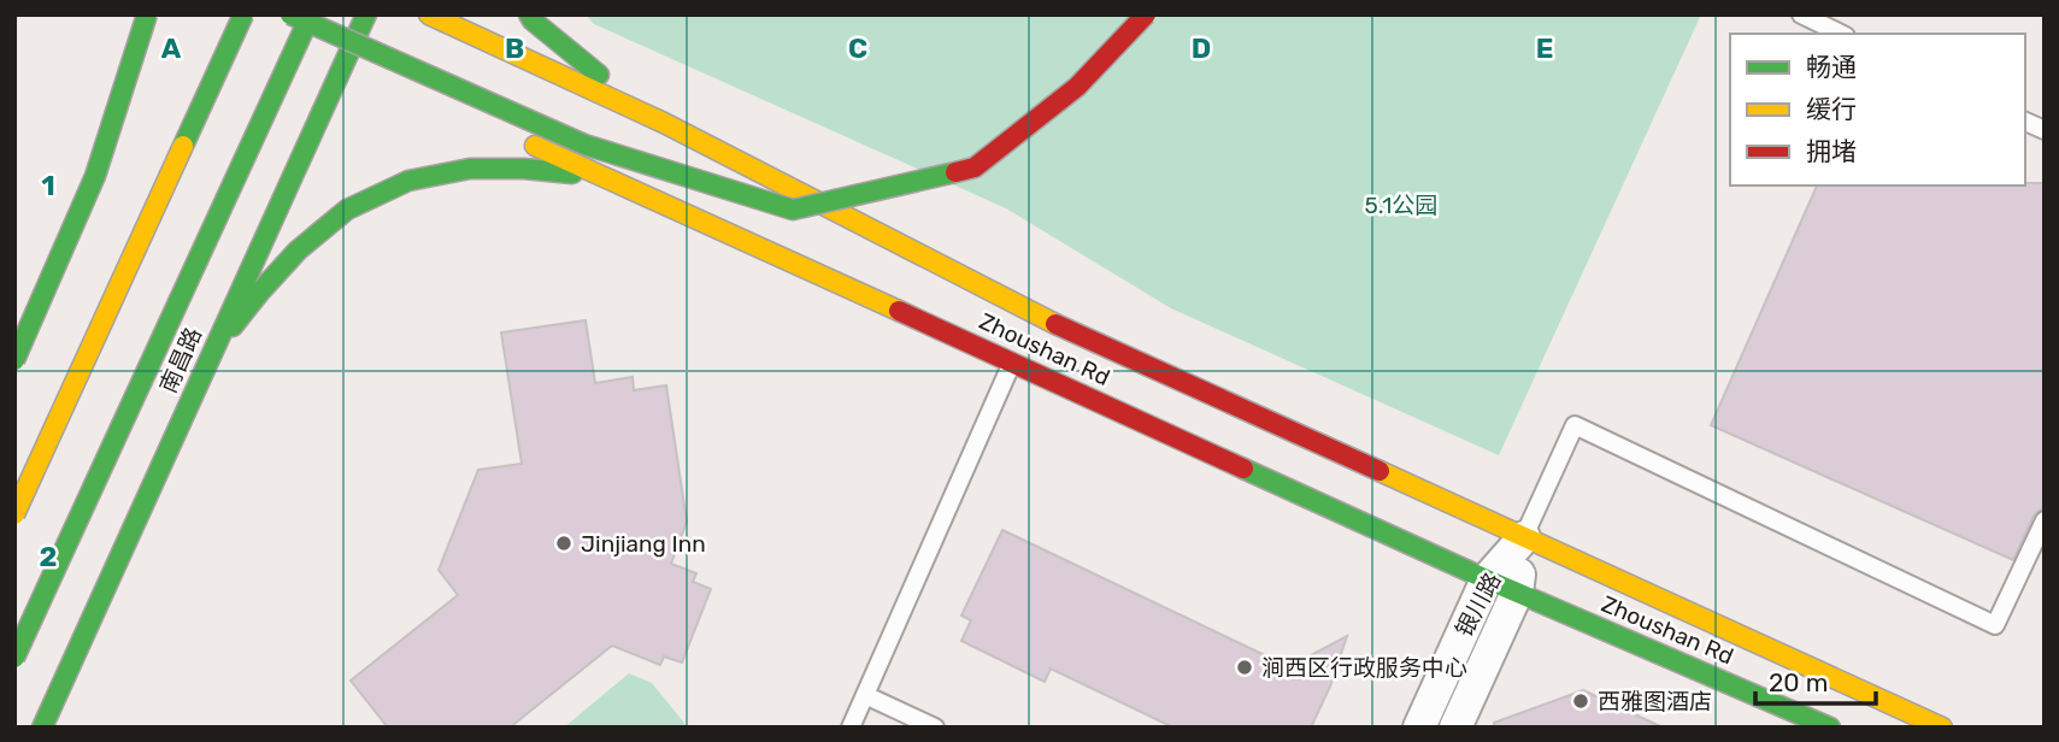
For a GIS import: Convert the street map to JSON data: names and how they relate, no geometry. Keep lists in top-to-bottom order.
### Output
{
  "streets": {
    "main road": ["Zhoushan Rd", "南昌路"],
    "street": ["银川路"]
  },
  "crossings": [
    ["Zhoushan Rd", "银川路"]
  ],
  "parks": ["5.1公园"],
  "places": ["Jinjiang Inn", "涧西区行政服务中心", "西雅图酒店"],
  "legend": ["畅通", "缓行", "拥堵"],
  "scale_bar": "20 m",
  "grid": {
    "columns": [
      "A",
      "B",
      "C",
      "D",
      "E"
    ],
    "rows": ["1", "2"]
  }
}
